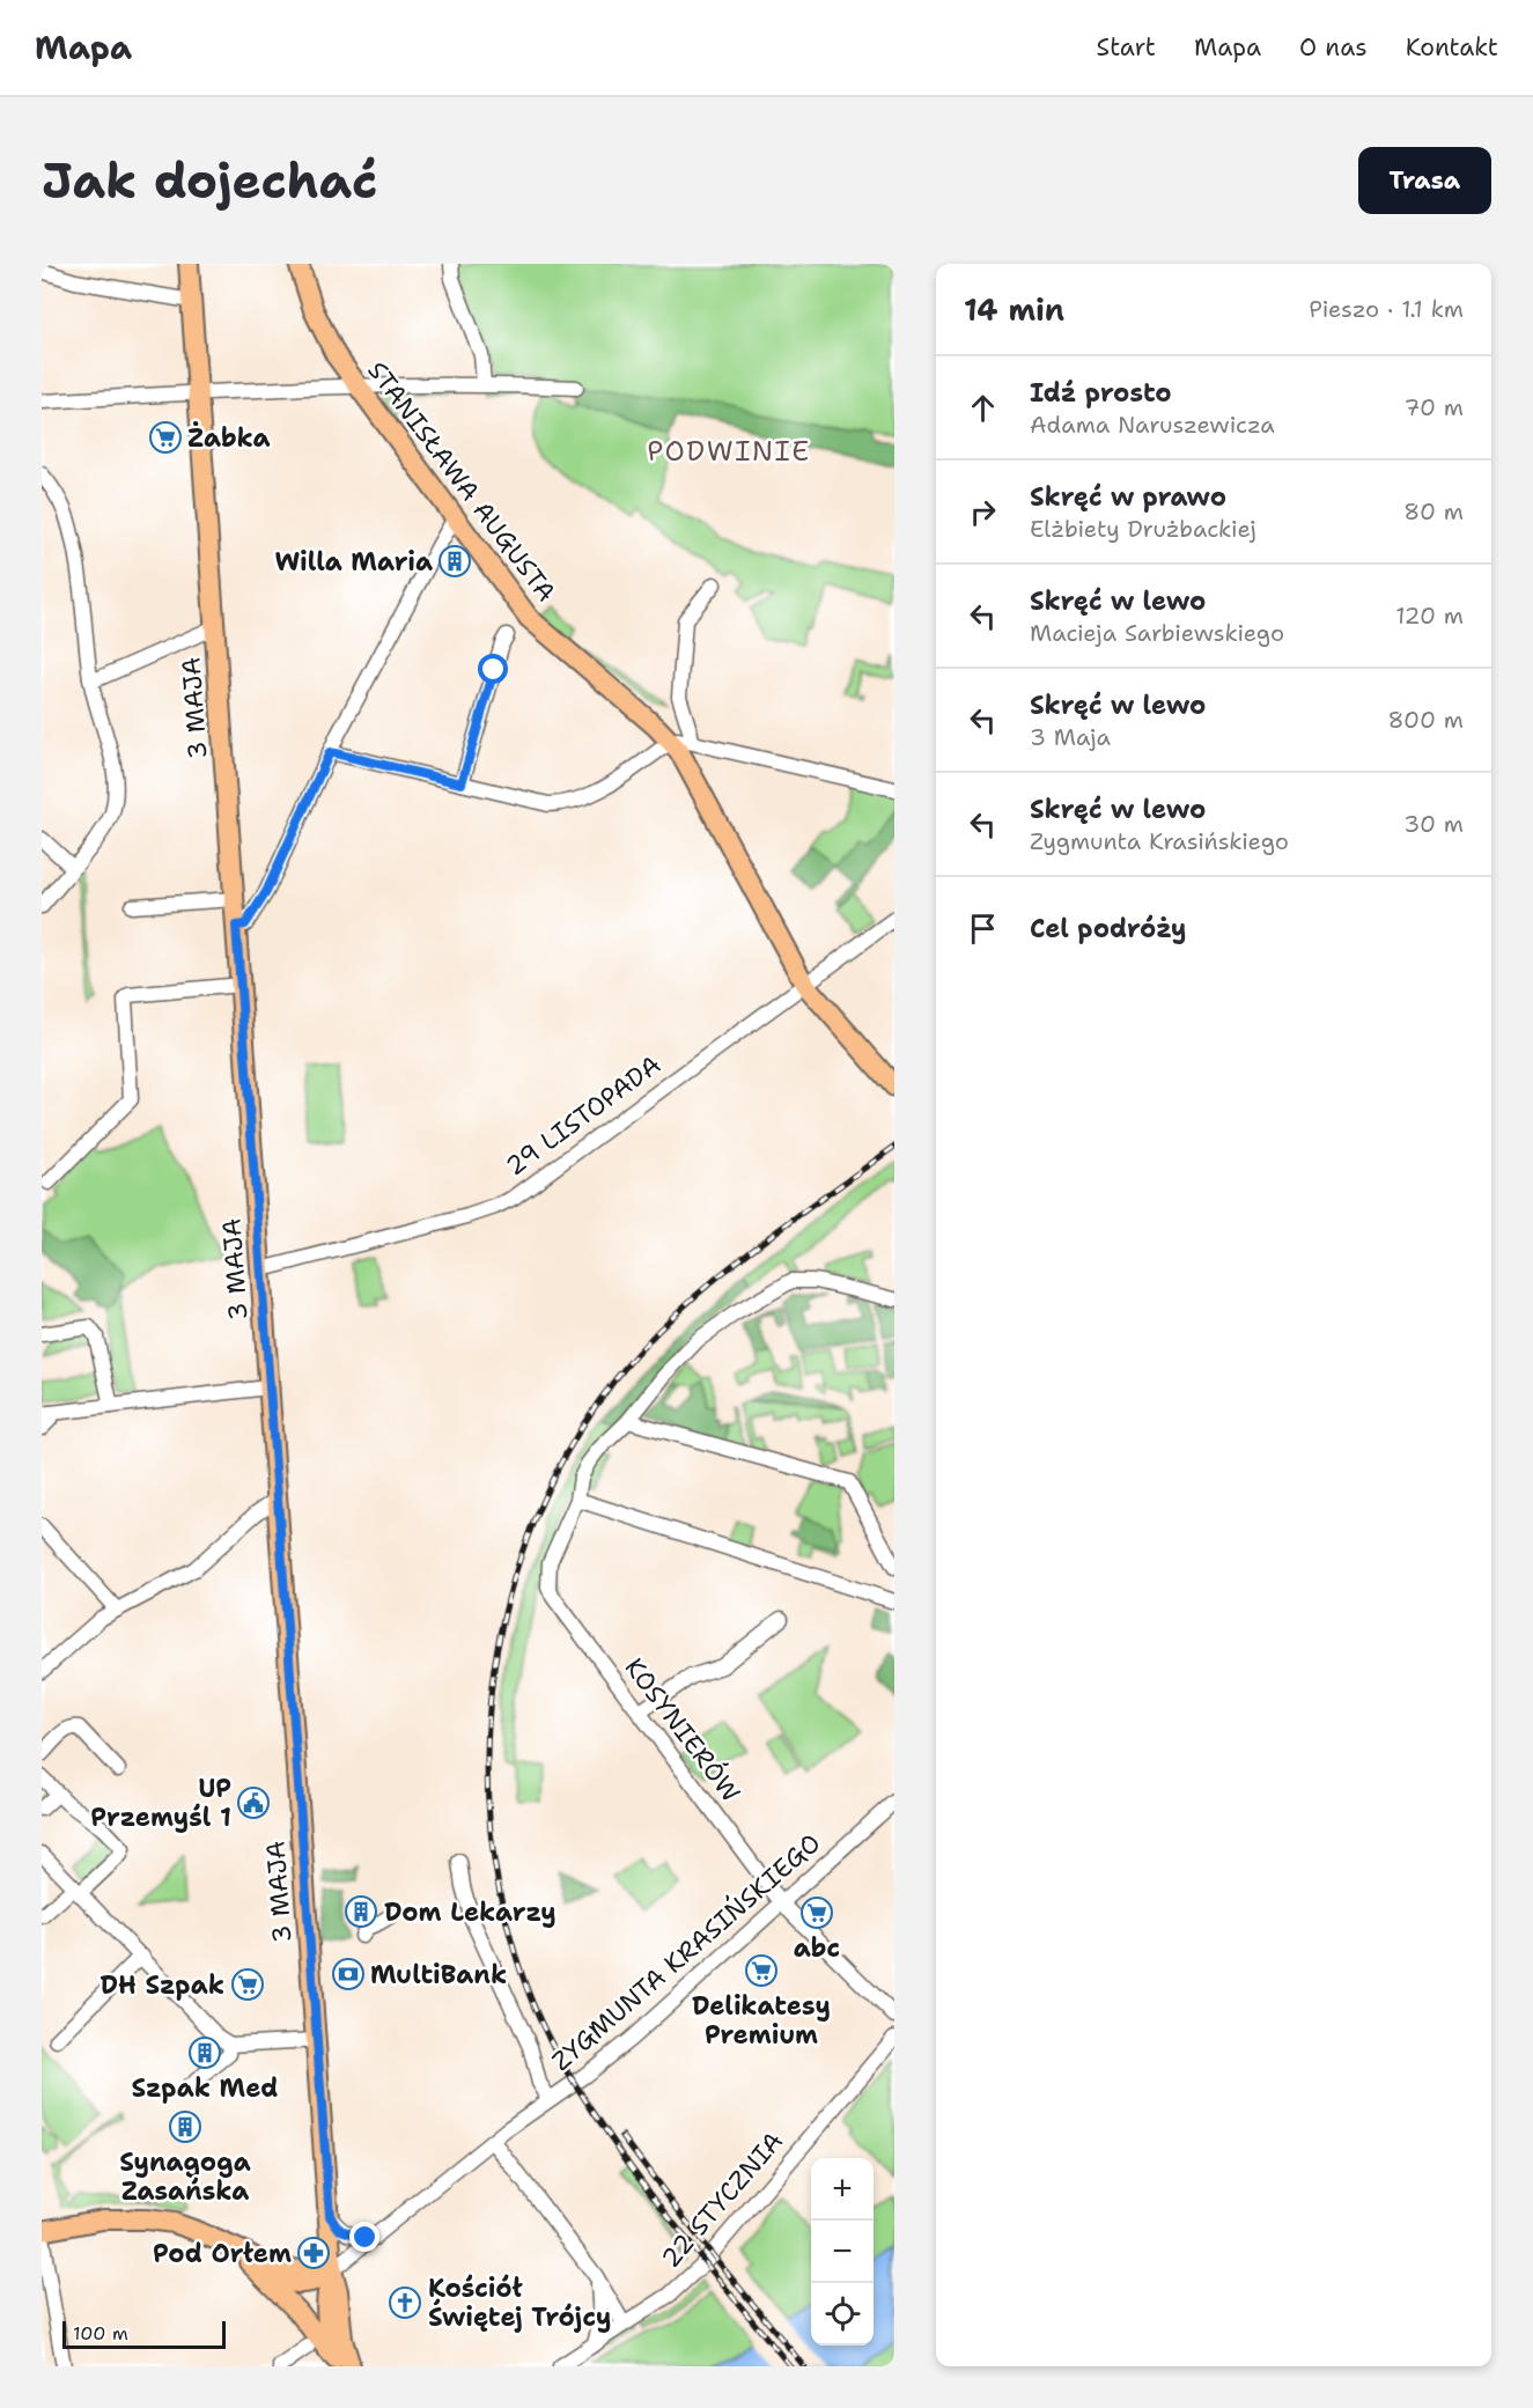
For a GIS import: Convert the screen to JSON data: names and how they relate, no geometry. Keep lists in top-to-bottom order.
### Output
{
  "streets": {
    "main road": ["STANISŁAWA AUGUSTA", "3 MAJA"],
    "street": [
      "29 LISTOPADA",
      "KOSYNIERÓW",
      "ZYGMUNTA KRASIŃSKIEGO",
      "22 STYCZNIA"
    ]
  },
  "crossings": [
    ["3 MAJA", "29 LISTOPADA"],
    ["3 MAJA", "ZYGMUNTA KRASIŃSKIEGO"],
    ["KOSYNIERÓW", "ZYGMUNTA KRASIŃSKIEGO"]
  ],
  "districts": ["PODWINIE"],
  "places": {
    "supermarket": [
      "Żabka",
      "abc",
      "Delikatesy Premium",
      "DH Szpak"
    ],
    "building": [
      "Willa Maria",
      "Dom Lekarzy",
      "Szpak Med",
      "Synagoga Zasańska"
    ],
    "public building": ["UP Przemyśl 1"],
    "bank": ["MultiBank"],
    "pharmacy": ["Pod Orłem"],
    "church": ["Kościół Świętej Trójcy"]
  },
  "scale_bar": "100 m",
  "page": {
    "header": "Mapa",
    "nav": [
      "Start",
      "Mapa",
      "O nas",
      "Kontakt"
    ],
    "buttons": "Trasa",
    "title": "Jak dojechać",
    "heading": ["14 min", "Pieszo · 1.1 km"],
    "list": [
      ["Idź prosto", "Adama Naruszewicza", "70 m"],
      ["Skręć w prawo", "Elżbiety Drużbackiej", "80 m"],
      ["Skręć w lewo", "Macieja Sarbiewskiego", "120 m"],
      ["Skręć w lewo", "3 Maja", "800 m"],
      ["Skręć w lewo", "Zygmunta Krasińskiego", "30 m"],
      "Cel podróży"
    ],
    "map_buttons": ["+", "−"],
    "scale": "100 m"
  }
}
